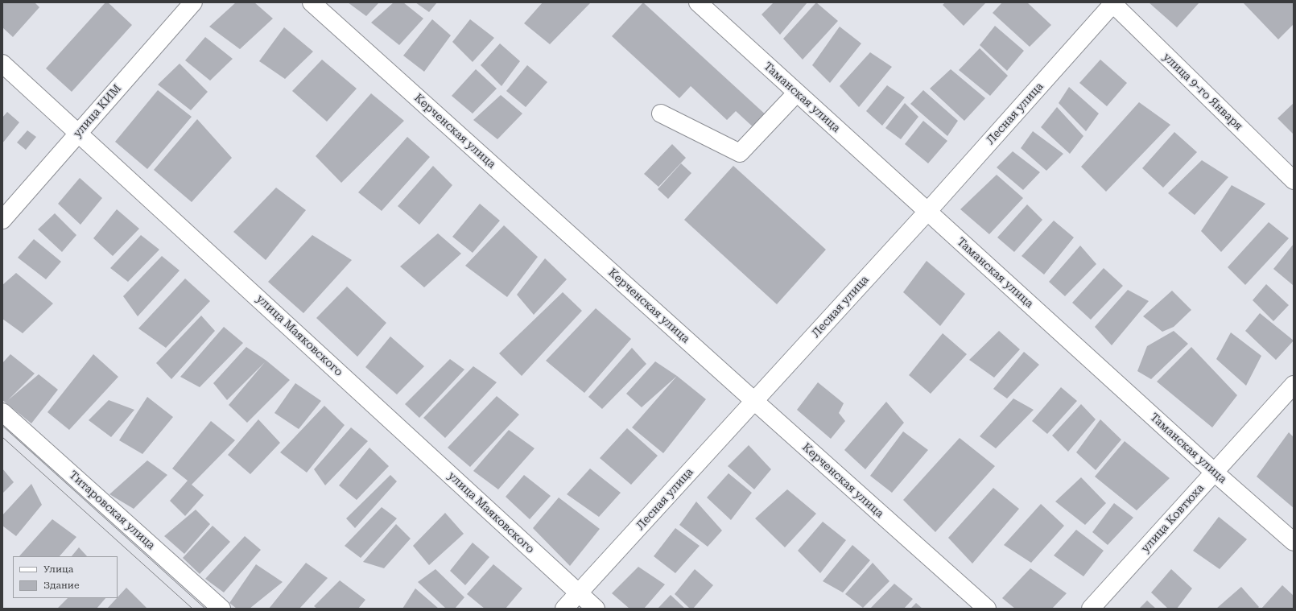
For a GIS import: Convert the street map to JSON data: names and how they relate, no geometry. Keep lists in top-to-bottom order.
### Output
{
  "streets": {
    "street": [
      "улица 9-го Января",
      "Таманская улица",
      "улица КИМ",
      "Лесная улица",
      "Керченская улица",
      "улица Маяковского",
      "Титаровская улица",
      "улица Ковтюха"
    ]
  },
  "crossings": [
    ["улица 9-го Января", "Лесная улица"],
    ["Таманская улица", "Лесная улица"],
    ["Таманская улица", "улица Ковтюха"],
    ["улица КИМ", "улица Маяковского"],
    ["Лесная улица", "Керченская улица"],
    ["Лесная улица", "улица Маяковского"]
  ],
  "legend": ["Улица", "Здание"]
}
